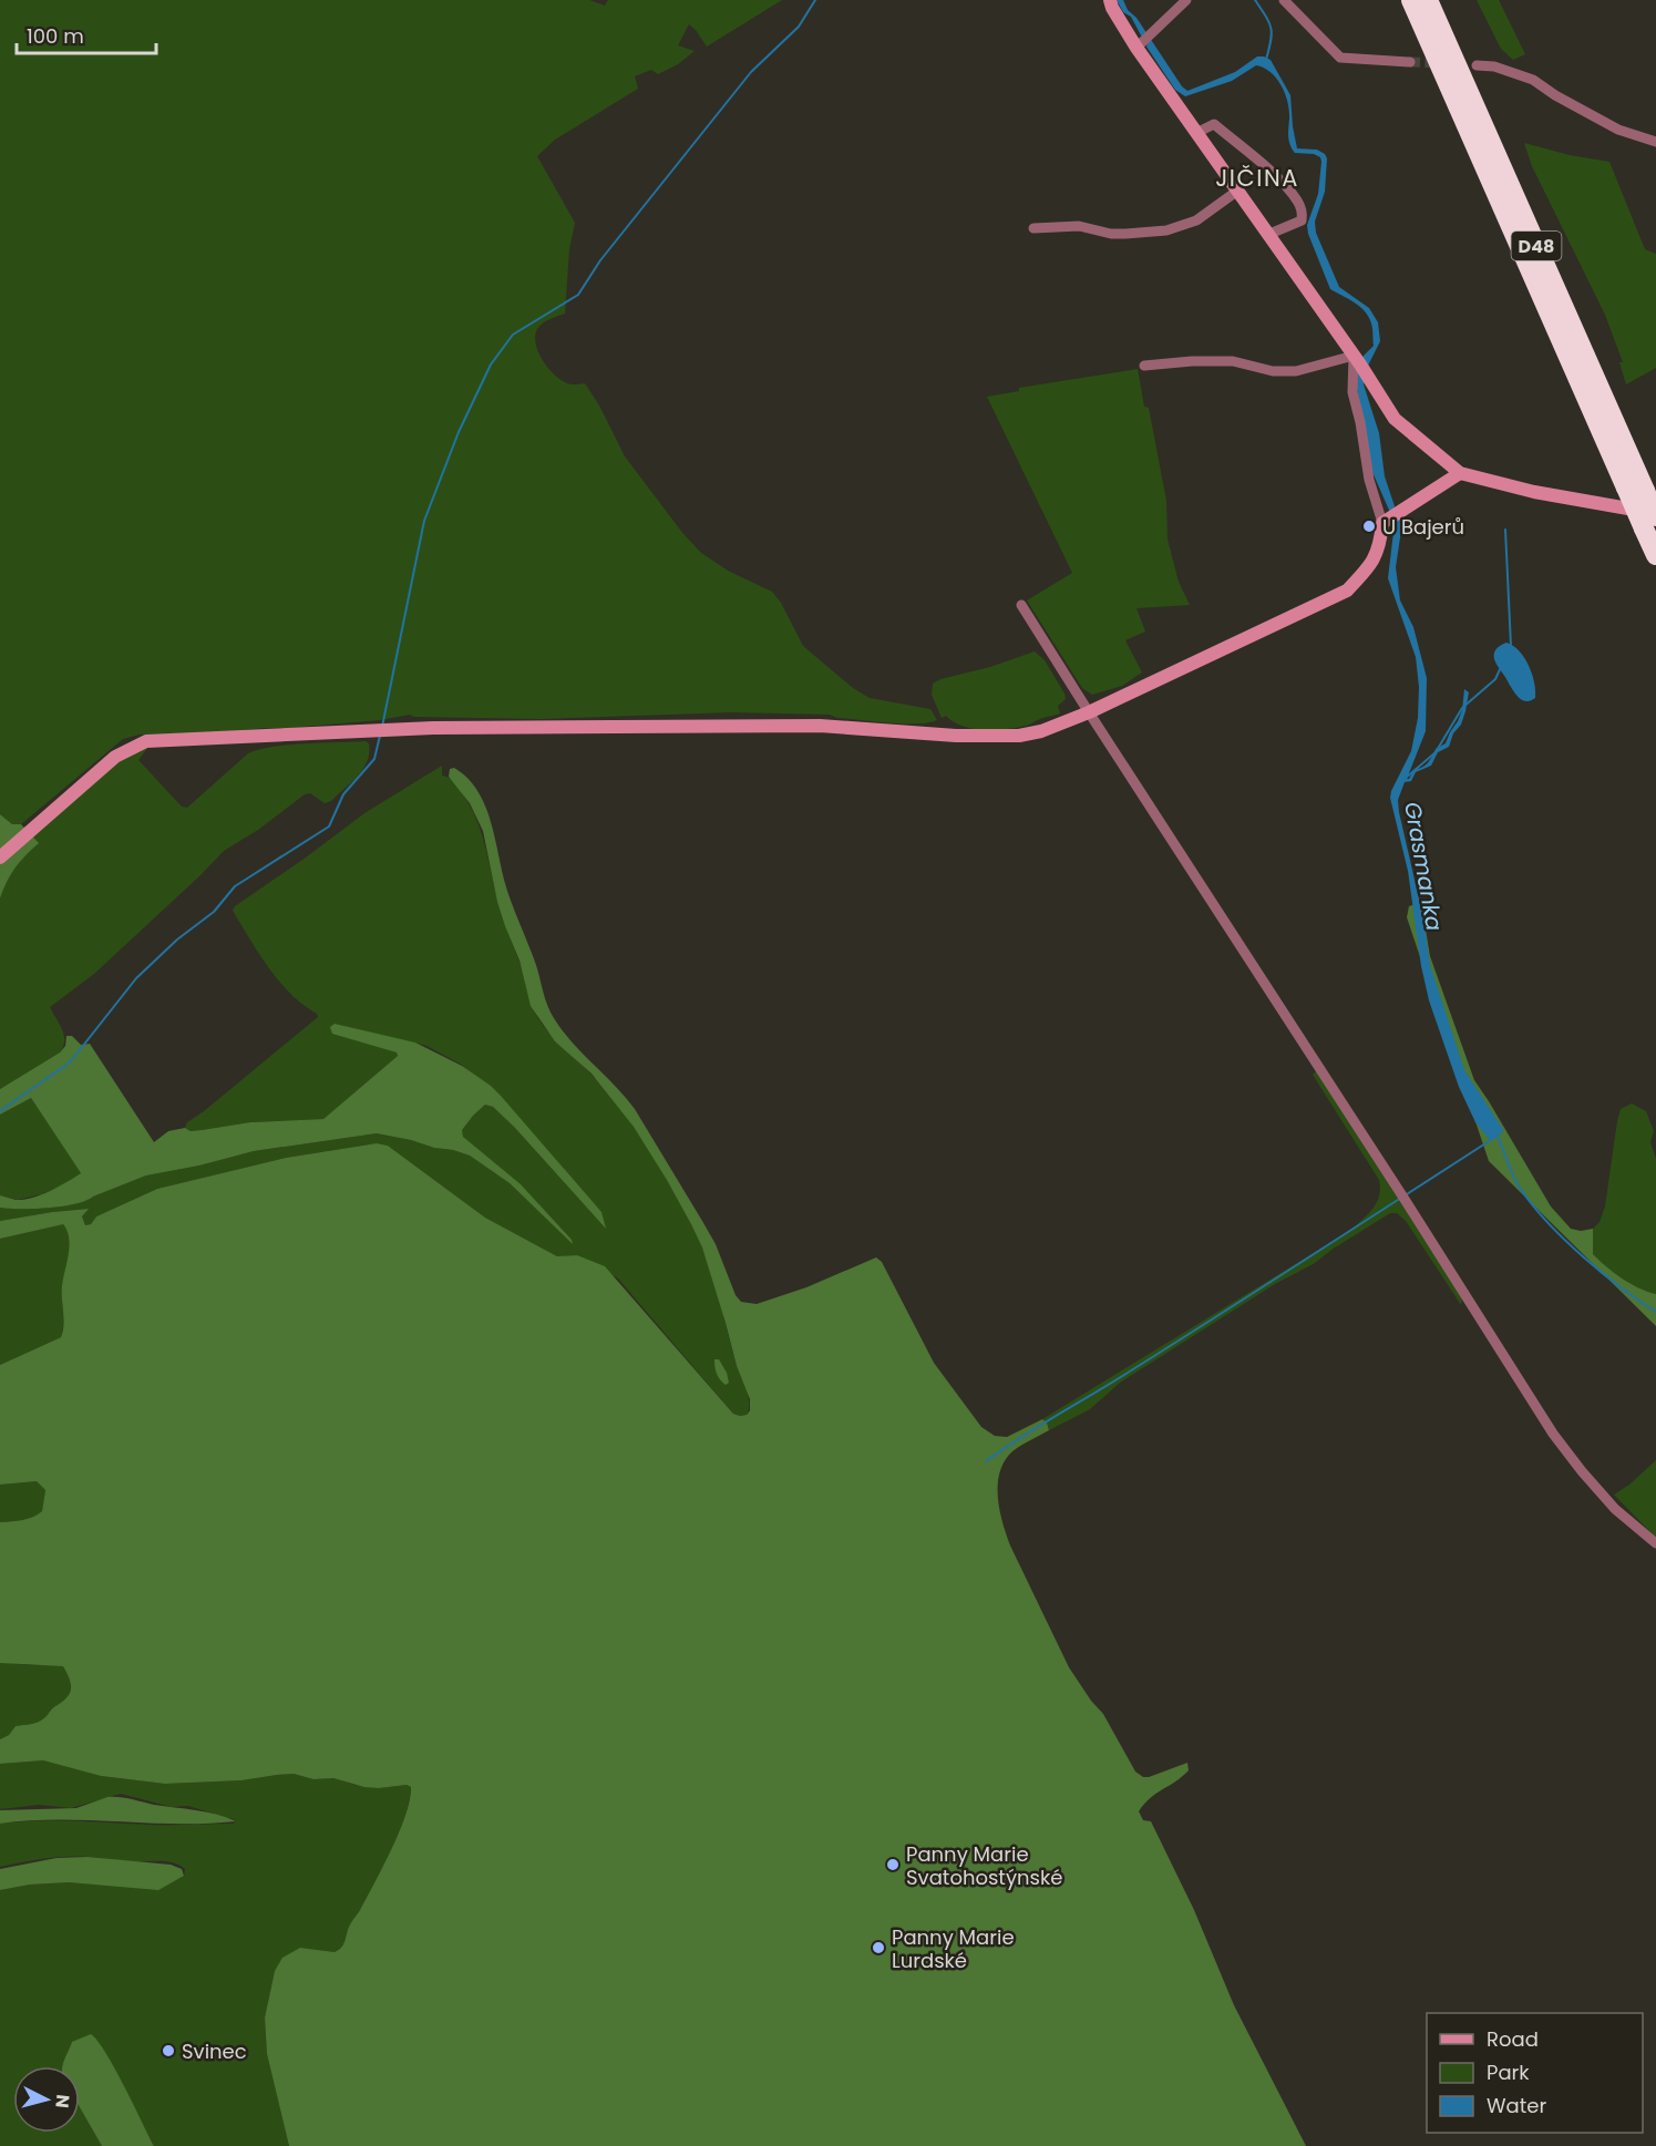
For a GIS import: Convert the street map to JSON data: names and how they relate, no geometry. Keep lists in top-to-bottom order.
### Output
{
  "streets": {
    "highway": ["D48"]
  },
  "districts": ["JIČINA"],
  "water": ["Grasmanka"],
  "places": [
    "U Bajerů",
    "Panny Marie Svatohostýnské",
    "Panny Marie Lurdské",
    "Svinec"
  ],
  "legend": ["Road", "Park", "Water"],
  "scale_bar": "100 m",
  "north": "right"
}
